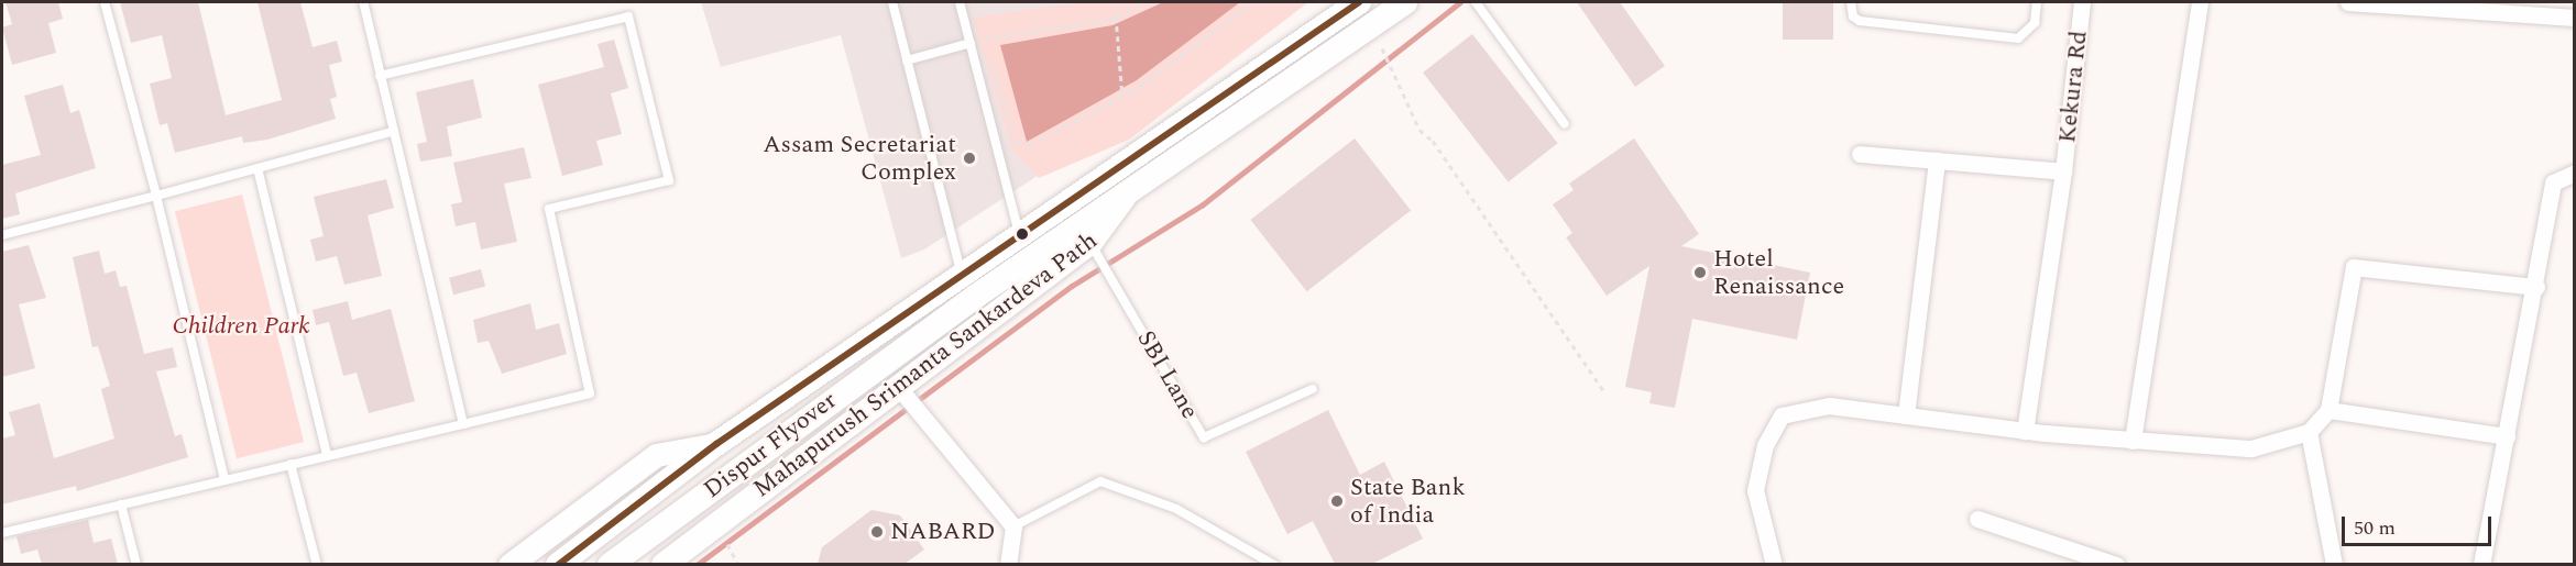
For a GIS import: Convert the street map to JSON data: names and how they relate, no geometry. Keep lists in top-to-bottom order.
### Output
{
  "streets": {
    "main road": ["Mahapurush Srimanta Sankardeva Path", "Dispur Flyover"],
    "street": ["Kekura Rd"],
    "lane": ["SBI Lane"]
  },
  "crossings": [
    ["Mahapurush Srimanta Sankardeva Path", "SBI Lane"],
    ["Mahapurush Srimanta Sankardeva Path", "Dispur Flyover"]
  ],
  "parks": ["Children Park"],
  "places": [
    "Assam Secretariat Complex",
    "Hotel Renaissance",
    "State Bank of India",
    "NABARD"
  ],
  "scale_bar": "50 m"
}
